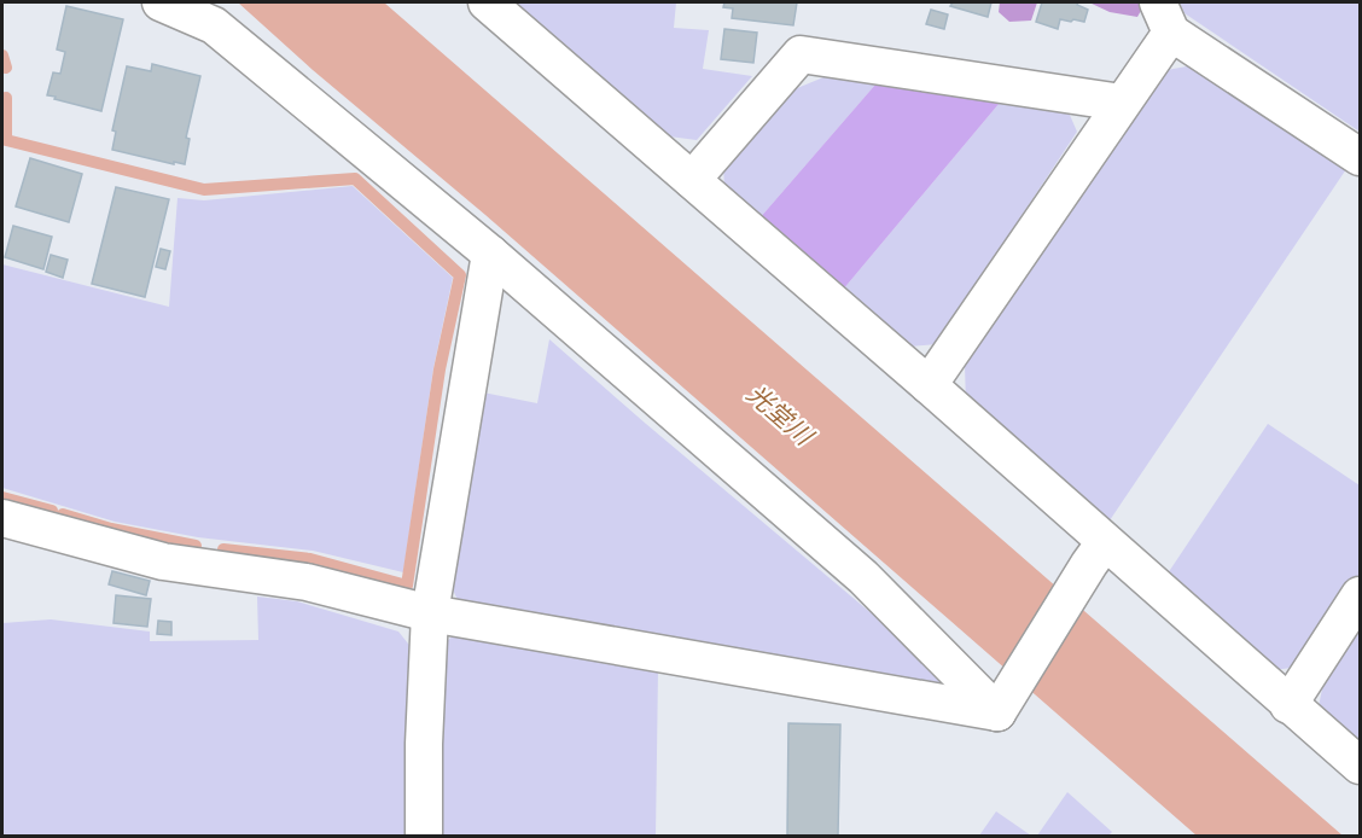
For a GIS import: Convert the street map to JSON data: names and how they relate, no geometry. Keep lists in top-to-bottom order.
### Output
{
  "water": ["光堂川"]
}
